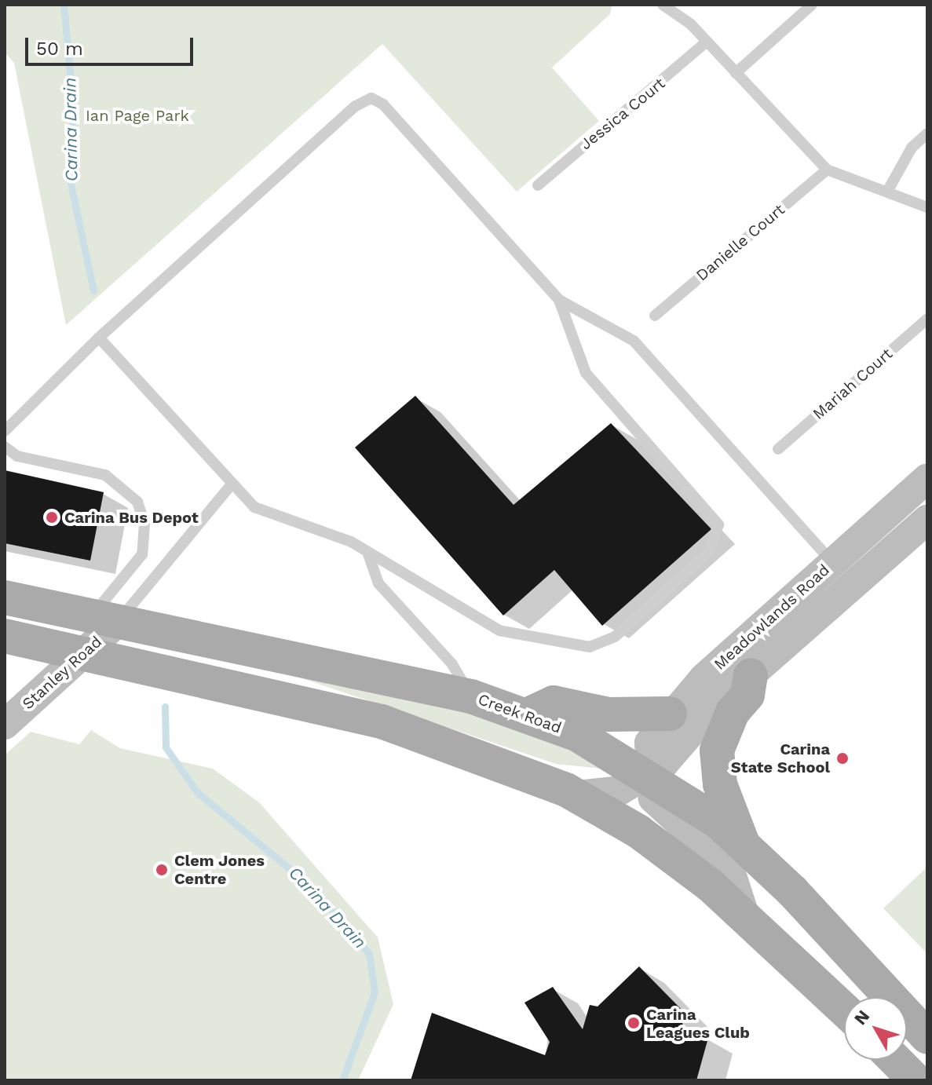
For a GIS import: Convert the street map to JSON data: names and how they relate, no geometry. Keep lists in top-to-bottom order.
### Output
{
  "streets": {
    "main road": ["Meadowlands Road", "Stanley Road", "Creek Road"],
    "lane": ["Jessica Court", "Danielle Court", "Mariah Court"]
  },
  "crossings": [
    ["Meadowlands Road", "Creek Road"],
    ["Stanley Road", "Creek Road"]
  ],
  "water": ["Carina Drain"],
  "parks": ["Ian Page Park"],
  "places": [
    "Carina Bus Depot",
    "Carina State School",
    "Clem Jones Centre",
    "Carina Leagues Club"
  ],
  "scale_bar": "50 m",
  "north": "top left"
}
